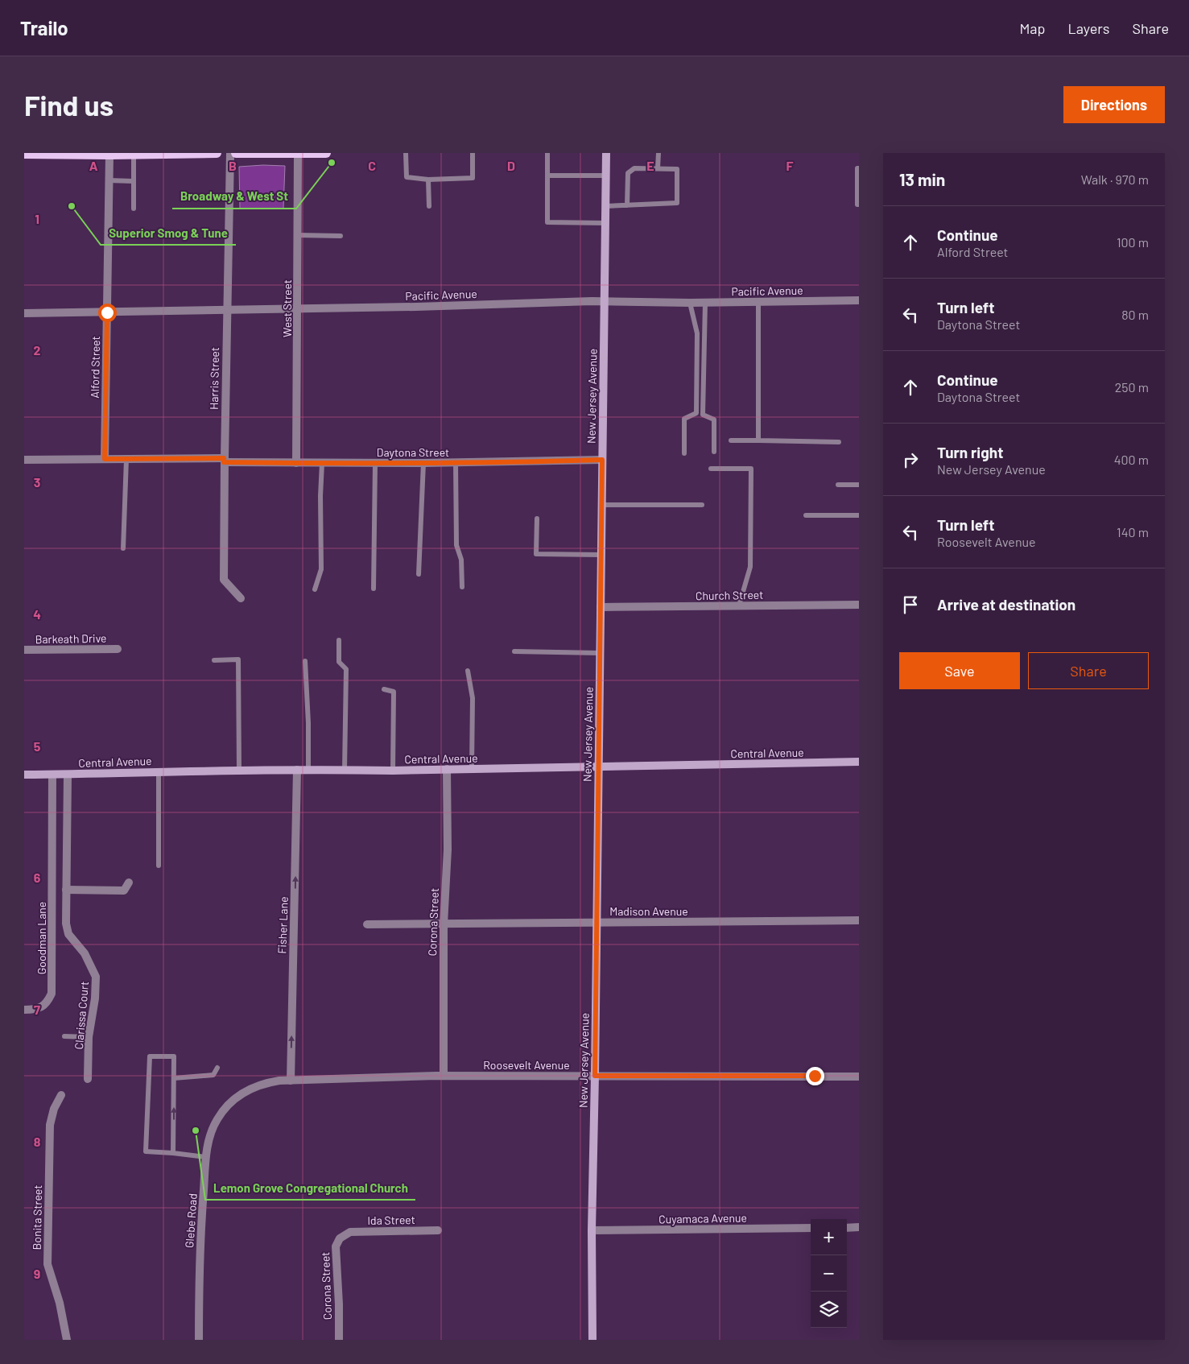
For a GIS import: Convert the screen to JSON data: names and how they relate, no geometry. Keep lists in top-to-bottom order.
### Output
{
  "streets": {
    "street": [
      "Pacific Avenue",
      "West Street",
      "Alford Street",
      "Harris Street",
      "New Jersey Avenue",
      "Daytona Street",
      "Church Street",
      "Barkeath Drive",
      "Central Avenue",
      "Madison Avenue",
      "Corona Street",
      "Fisher Lane",
      "Goodman Lane",
      "Clarissa Court",
      "Roosevelt Avenue",
      "Bonita Street",
      "Cuyamaca Avenue",
      "Ida Street",
      "Glebe Road"
    ]
  },
  "crossings": [
    ["Pacific Avenue", "West Street"],
    ["Pacific Avenue", "Alford Street"],
    ["Pacific Avenue", "Harris Street"],
    ["Pacific Avenue", "New Jersey Avenue"],
    ["West Street", "Daytona Street"],
    ["Alford Street", "Daytona Street"],
    ["Harris Street", "Daytona Street"],
    ["New Jersey Avenue", "Daytona Street"],
    ["New Jersey Avenue", "Church Street"],
    ["New Jersey Avenue", "Central Avenue"],
    ["New Jersey Avenue", "Madison Avenue"],
    ["New Jersey Avenue", "Roosevelt Avenue"],
    ["New Jersey Avenue", "Cuyamaca Avenue"],
    ["Central Avenue", "Corona Street"],
    ["Central Avenue", "Fisher Lane"],
    ["Central Avenue", "Goodman Lane"],
    ["Central Avenue", "Clarissa Court"],
    ["Madison Avenue", "Corona Street"],
    ["Corona Street", "Roosevelt Avenue"],
    ["Corona Street", "Ida Street"],
    ["Fisher Lane", "Roosevelt Avenue"],
    ["Fisher Lane", "Glebe Road"],
    ["Roosevelt Avenue", "Glebe Road"]
  ],
  "one_way": ["Fisher Lane"],
  "places": ["Broadway & West St", "Superior Smog & Tune", "Lemon Grove Congregational Church"],
  "page": {
    "header": "Trailo",
    "nav": ["Map", "Layers", "Share"],
    "buttons": [
      "Directions",
      ["Save", "Share"]
    ],
    "title": "Find us",
    "heading": ["13 min", "Walk · 970 m"],
    "list": [
      ["Continue", "Alford Street", "100 m"],
      ["Turn left", "Daytona Street", "80 m"],
      ["Continue", "Daytona Street", "250 m"],
      ["Turn right", "New Jersey Avenue", "400 m"],
      ["Turn left", "Roosevelt Avenue", "140 m"],
      "Arrive at destination"
    ],
    "map_buttons": ["+", "−"]
  },
  "grid": {
    "columns": [
      "A",
      "B",
      "C",
      "D",
      "E",
      "F"
    ],
    "rows": [
      "1",
      "2",
      "3",
      "4",
      "5",
      "6",
      "7",
      "8",
      "9"
    ]
  }
}
